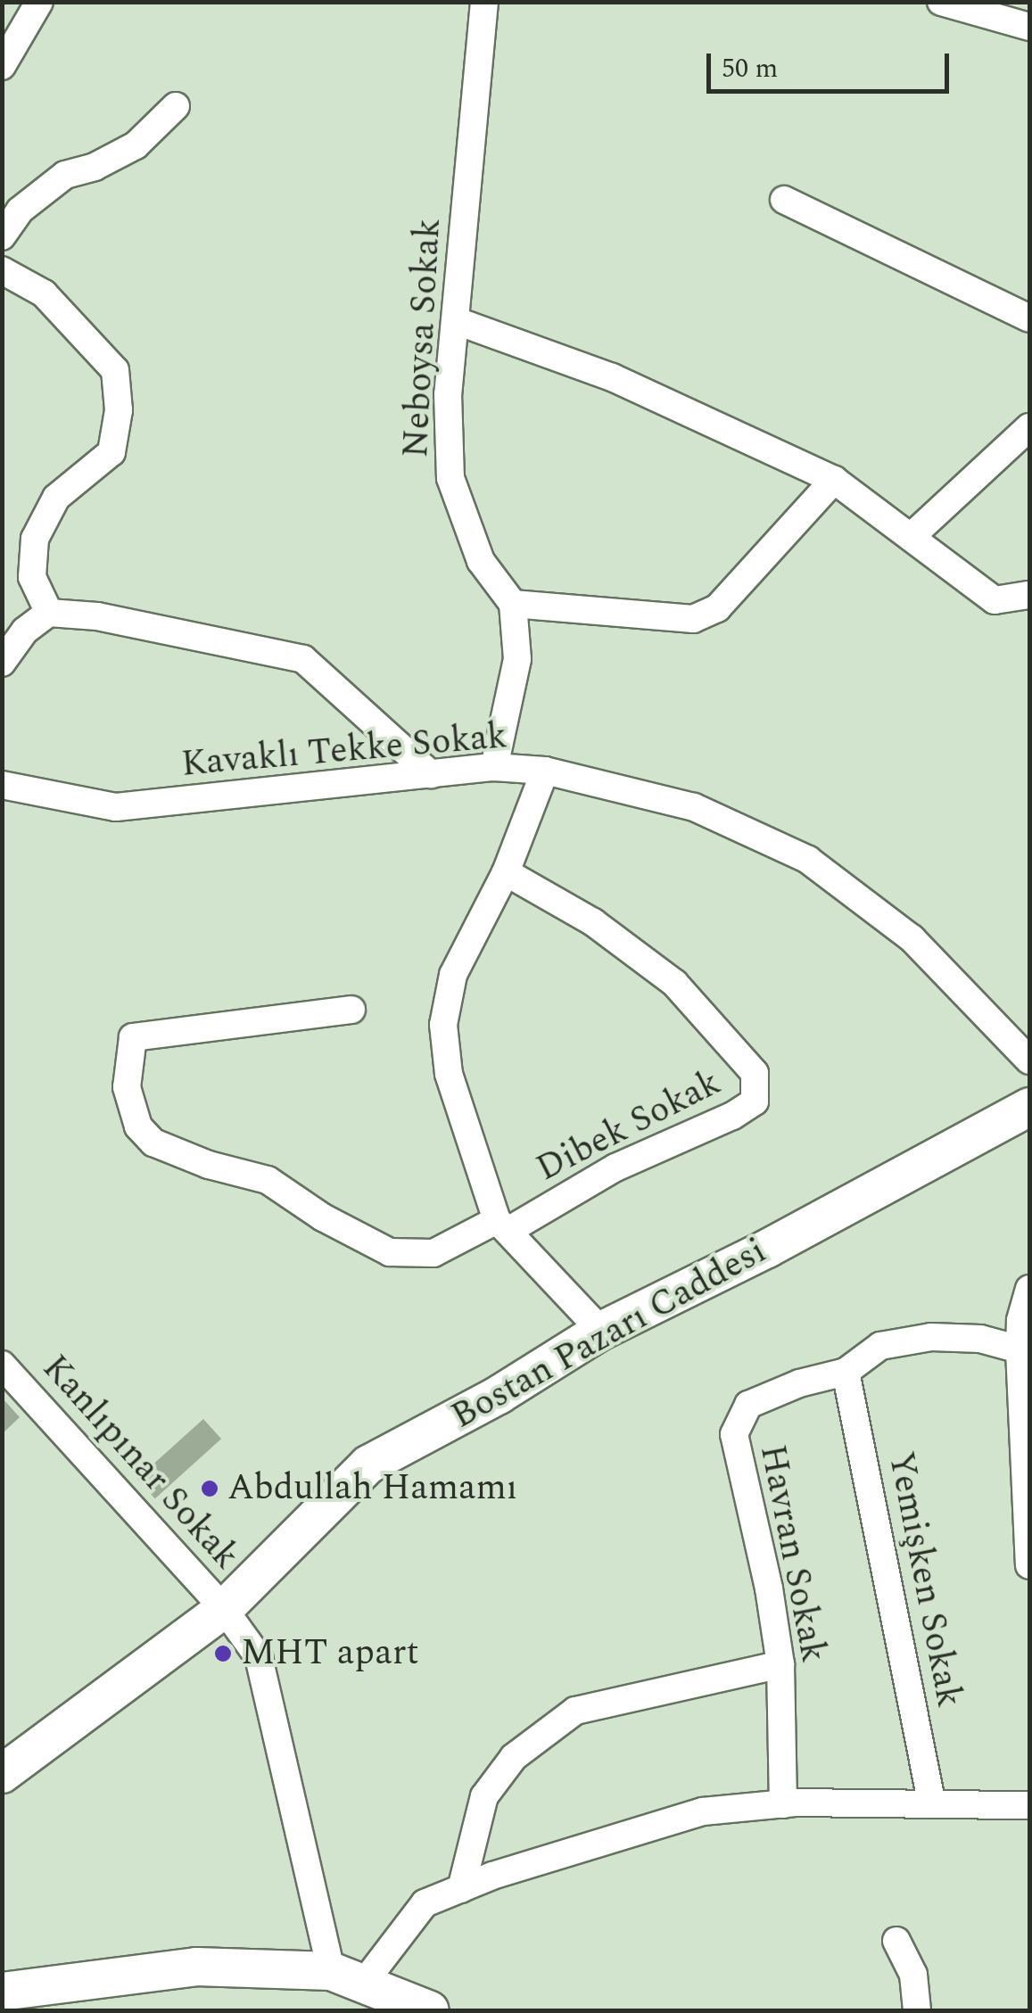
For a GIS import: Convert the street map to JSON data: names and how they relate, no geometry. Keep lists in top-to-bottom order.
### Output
{
  "streets": {
    "street": [
      "Neboysa Sokak",
      "Kavaklı Tekke Sokak",
      "Dibek Sokak",
      "Bostan Pazarı Caddesi",
      "Kanlıpınar Sokak",
      "Havran Sokak",
      "Yemişken Sokak"
    ]
  },
  "crossings": [
    ["Bostan Pazarı Caddesi", "Kanlıpınar Sokak"],
    ["Havran Sokak", "Yemişken Sokak"]
  ],
  "places": ["Abdullah Hamamı", "MHT apart"],
  "scale_bar": "50 m"
}
